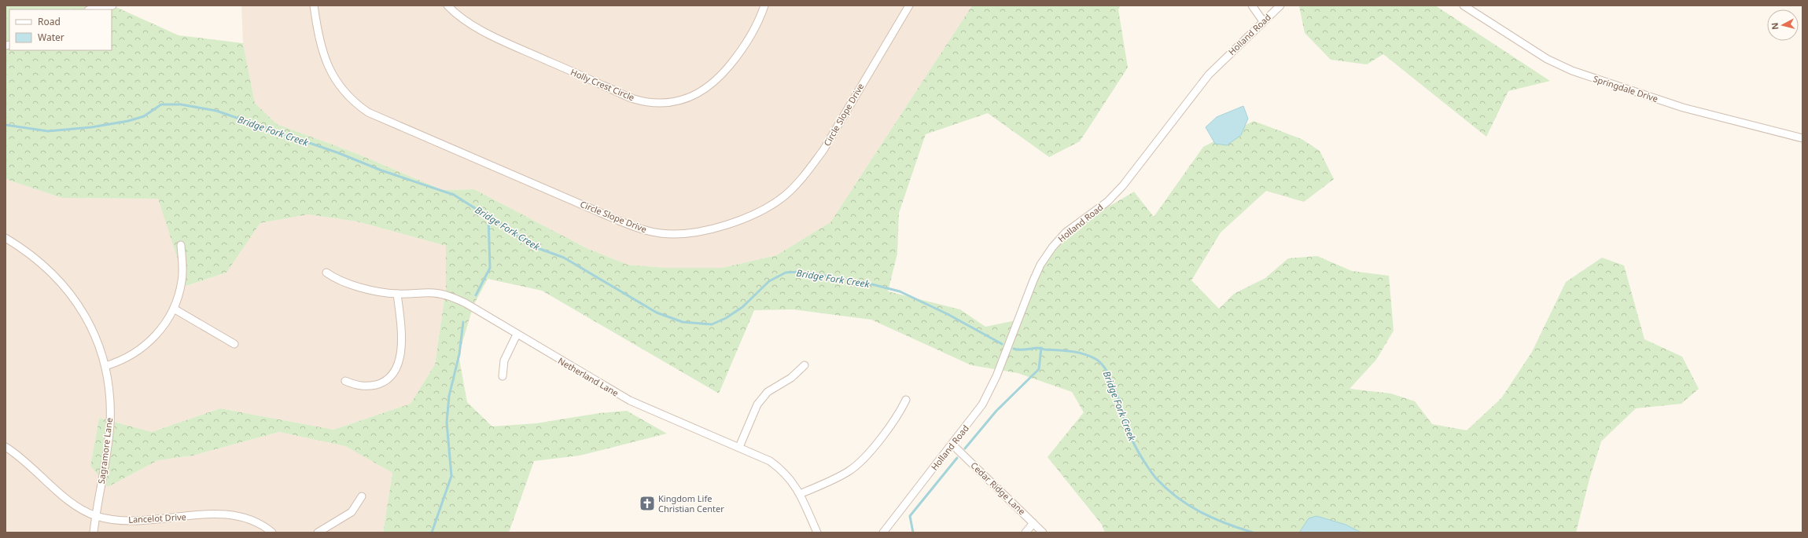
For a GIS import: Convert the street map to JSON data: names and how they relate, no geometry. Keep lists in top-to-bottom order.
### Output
{
  "streets": {
    "street": [
      "Holland Road",
      "Holly Crest Circle",
      "Springdale Drive",
      "Circle Slope Drive",
      "Netherland Lane",
      "Sagramore Lane",
      "Cedar Ridge Lane",
      "Lancelot Drive"
    ]
  },
  "crossings": [
    ["Holland Road", "Cedar Ridge Lane"],
    ["Sagramore Lane", "Lancelot Drive"]
  ],
  "water": ["Bridge Fork Creek"],
  "places": {
    "church": ["Kingdom Life Christian Center"]
  },
  "legend": ["Road", "Water"],
  "north": "left"
}
